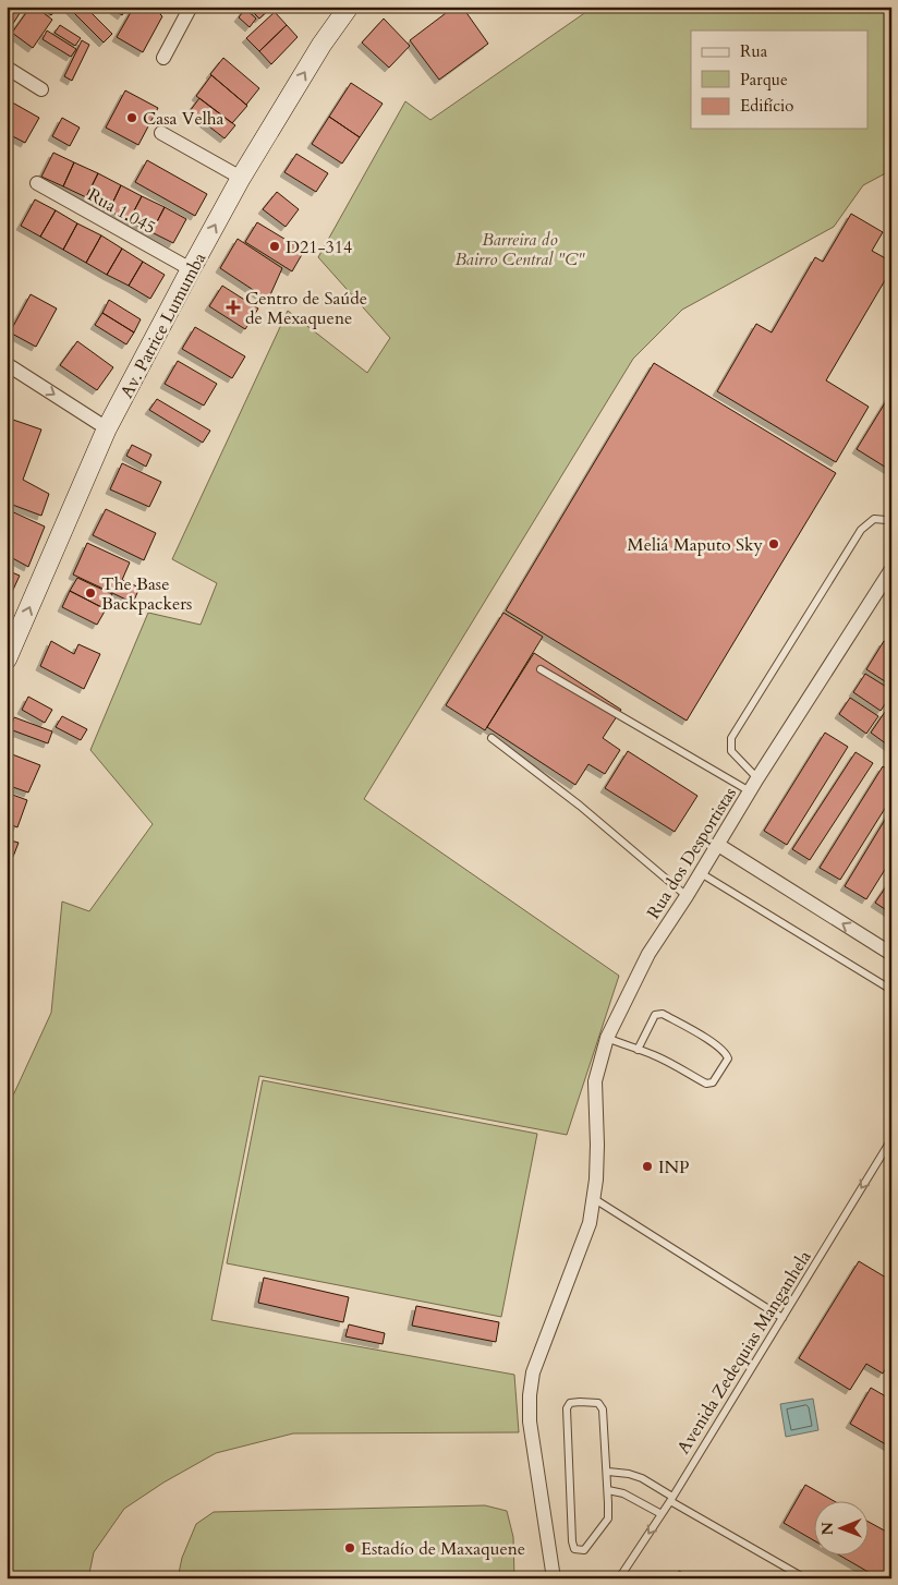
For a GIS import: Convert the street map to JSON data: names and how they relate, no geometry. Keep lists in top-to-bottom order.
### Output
{
  "streets": {
    "main road": ["Av. Patrice Lumumba"],
    "street": ["Rua 1.045", "Rua dos Desportistas"],
    "lane": ["Avenida Zedequias Manganhela"]
  },
  "crossings": [
    ["Rua 1.045", "Av. Patrice Lumumba"]
  ],
  "one_way": ["Av. Patrice Lumumba", "Avenida Zedequias Manganhela"],
  "parks": ["Barreira do Bairro Central \"C\""],
  "places": {
    "other": [
      "Casa Velha",
      "D21-314",
      "Meliá Maputo Sky",
      "The Base Backpackers",
      "INP",
      "Estadío de Maxaquene"
    ],
    "health": ["Centro de Saúde de Mexaquene"]
  },
  "legend": ["Rua", "Parque", "Edifício"],
  "north": "left"
}
